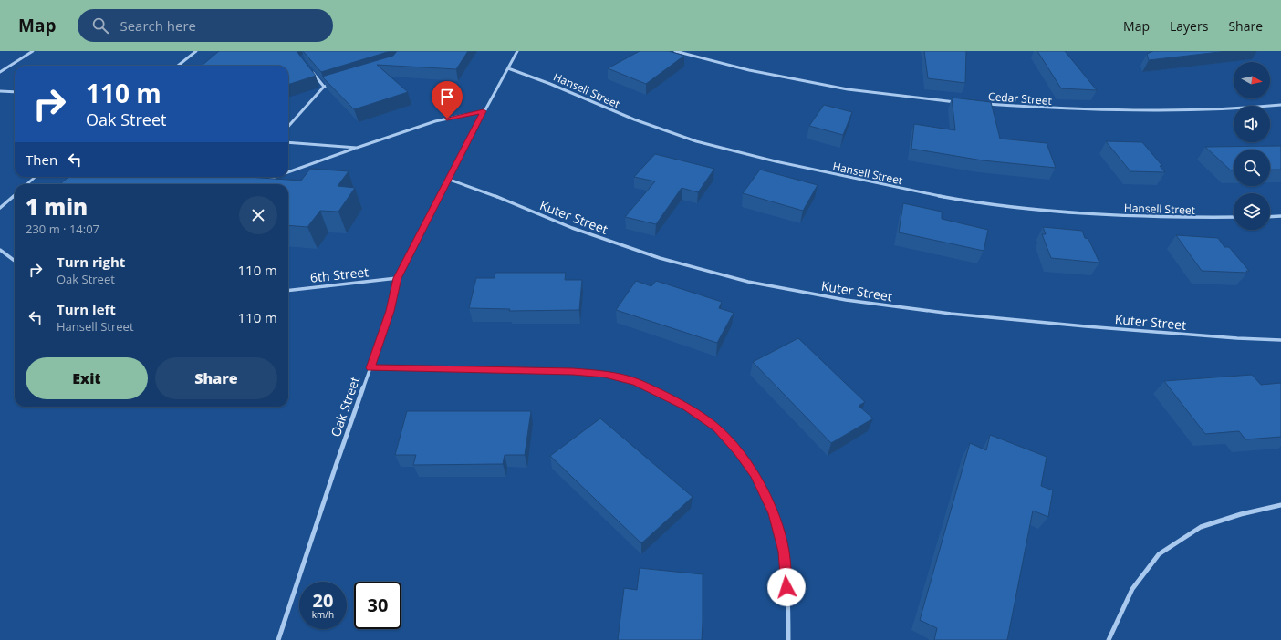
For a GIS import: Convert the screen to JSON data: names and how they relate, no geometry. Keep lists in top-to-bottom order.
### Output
{
  "streets": {
    "street": [
      "Hansell Street",
      "Cedar Street",
      "Kuter Street",
      "6th Street",
      "Oak Street"
    ]
  },
  "crossings": [
    ["Hansell Street", "Oak Street"],
    ["Kuter Street", "Oak Street"],
    ["6th Street", "Oak Street"]
  ],
  "north": "right",
  "page": {
    "header": "Map",
    "search": "Search here",
    "nav": ["Map", "Layers", "Share"],
    "turn": ["110 m", "Oak Street"],
    "then": "Then",
    "heading": ["1 min", "230 m · 14:07"],
    "list": [
      {
        "name": "Turn right",
        "note": "Oak Street",
        "value": "110 m"
      },
      {
        "name": "Turn left",
        "note": "Hansell Street",
        "value": "110 m"
      }
    ],
    "buttons": ["Exit", "Share"],
    "speed": "20 km/h",
    "limit": "30"
  }
}
